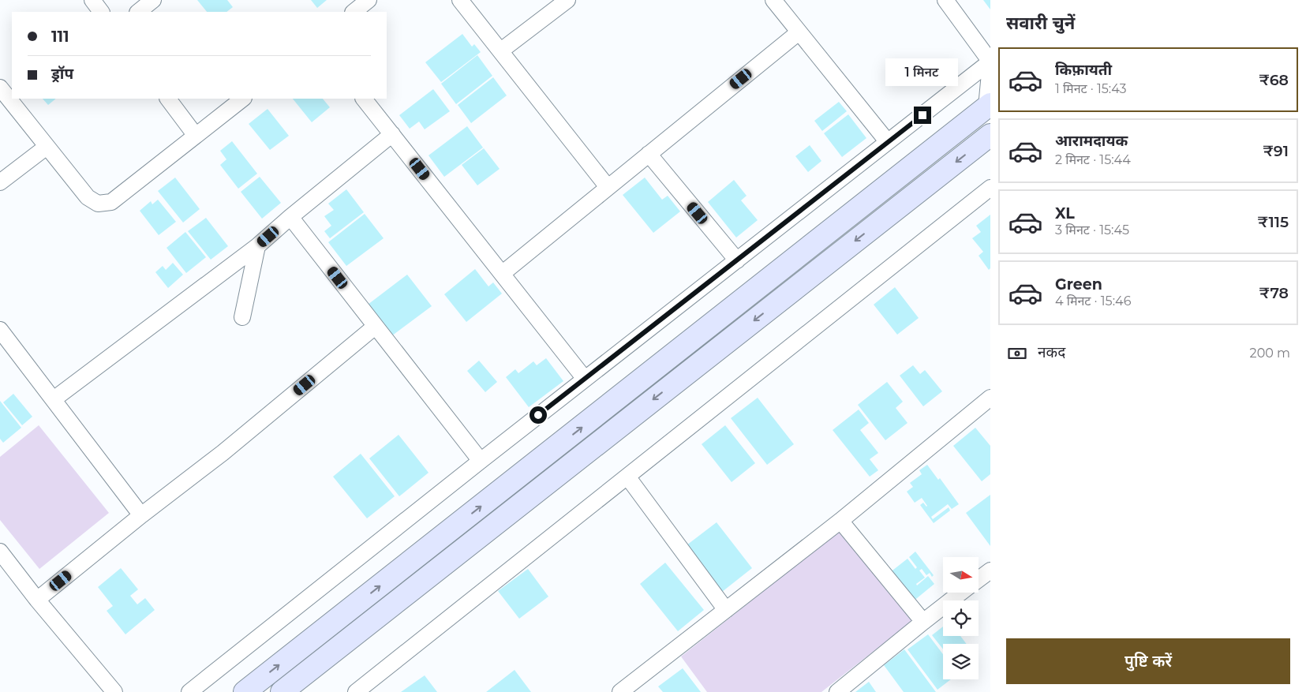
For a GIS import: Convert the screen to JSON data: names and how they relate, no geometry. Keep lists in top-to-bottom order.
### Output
{
  "north": "right",
  "page": {
    "heading": "सवारी चुनें",
    "banner": ["111", "ड्रॉप"],
    "list": [
      {
        "name": "किफ़ायती",
        "note": "1 मिनट · 15:43",
        "value": "₹68"
      },
      {
        "name": "आरामदायक",
        "note": "2 मिनट · 15:44",
        "value": "₹91"
      },
      {
        "name": "XL",
        "note": "3 मिनट · 15:45",
        "value": "₹115"
      },
      {
        "name": "Green",
        "note": "4 मिनट · 15:46",
        "value": "₹78"
      }
    ],
    "bubble": "1 मिनट",
    "pay": ["नकद", "200 m"],
    "buttons": "पुष्टि करें"
  }
}
